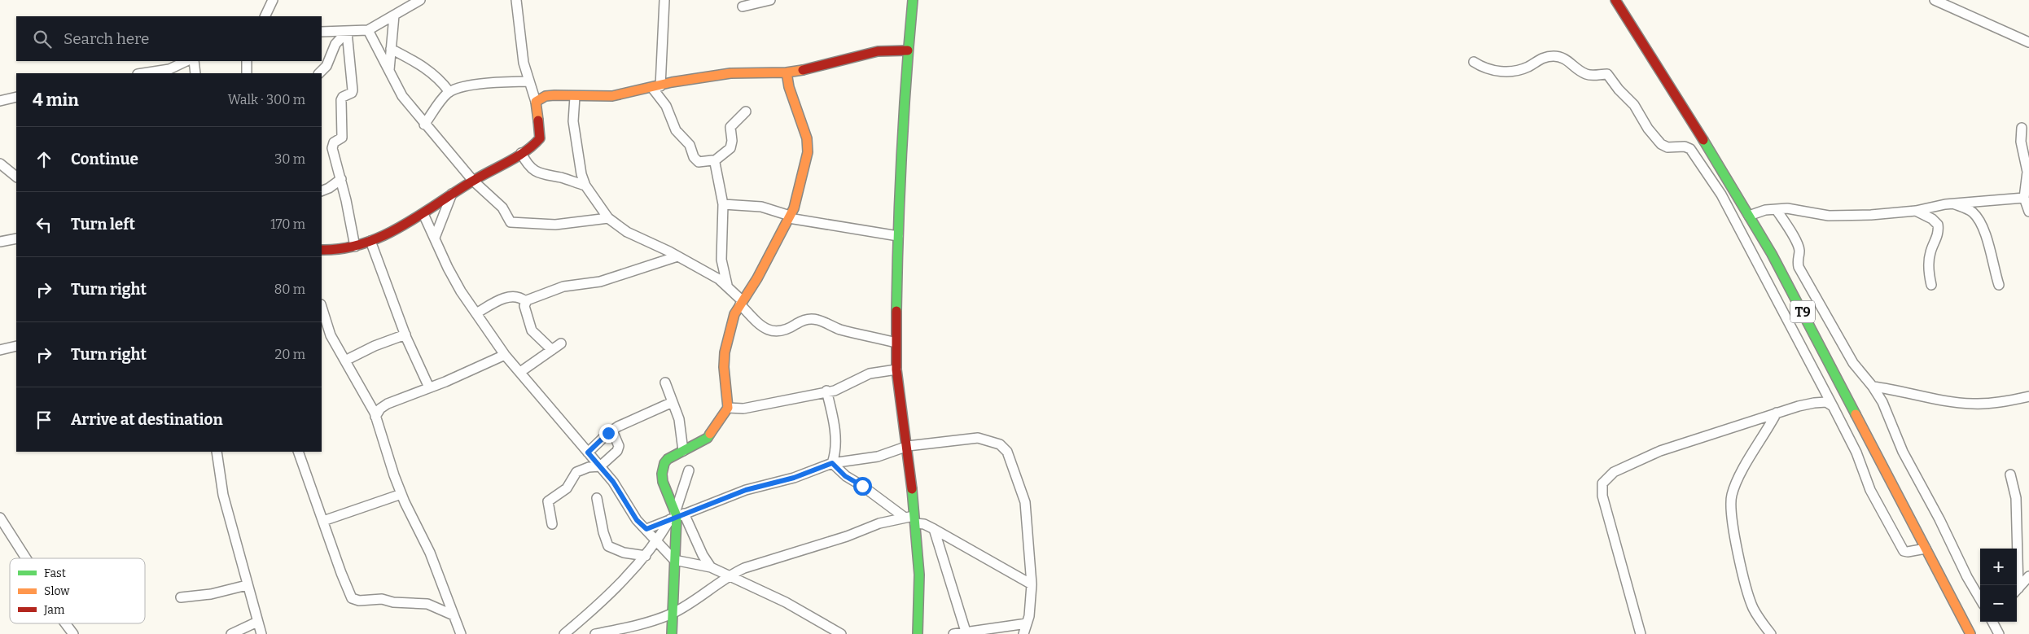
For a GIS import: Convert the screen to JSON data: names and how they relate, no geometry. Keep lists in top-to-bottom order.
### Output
{
  "streets": {
    "main road": ["T9"]
  },
  "legend": ["Fast", "Slow", "Jam"],
  "page": {
    "search": "Search here",
    "heading": ["4 min", "Walk · 300 m"],
    "list": [
      ["Continue", "30 m"],
      ["Turn left", "170 m"],
      ["Turn right", "80 m"],
      ["Turn right", "20 m"],
      "Arrive at destination"
    ],
    "map_buttons": ["+", "−"]
  }
}
